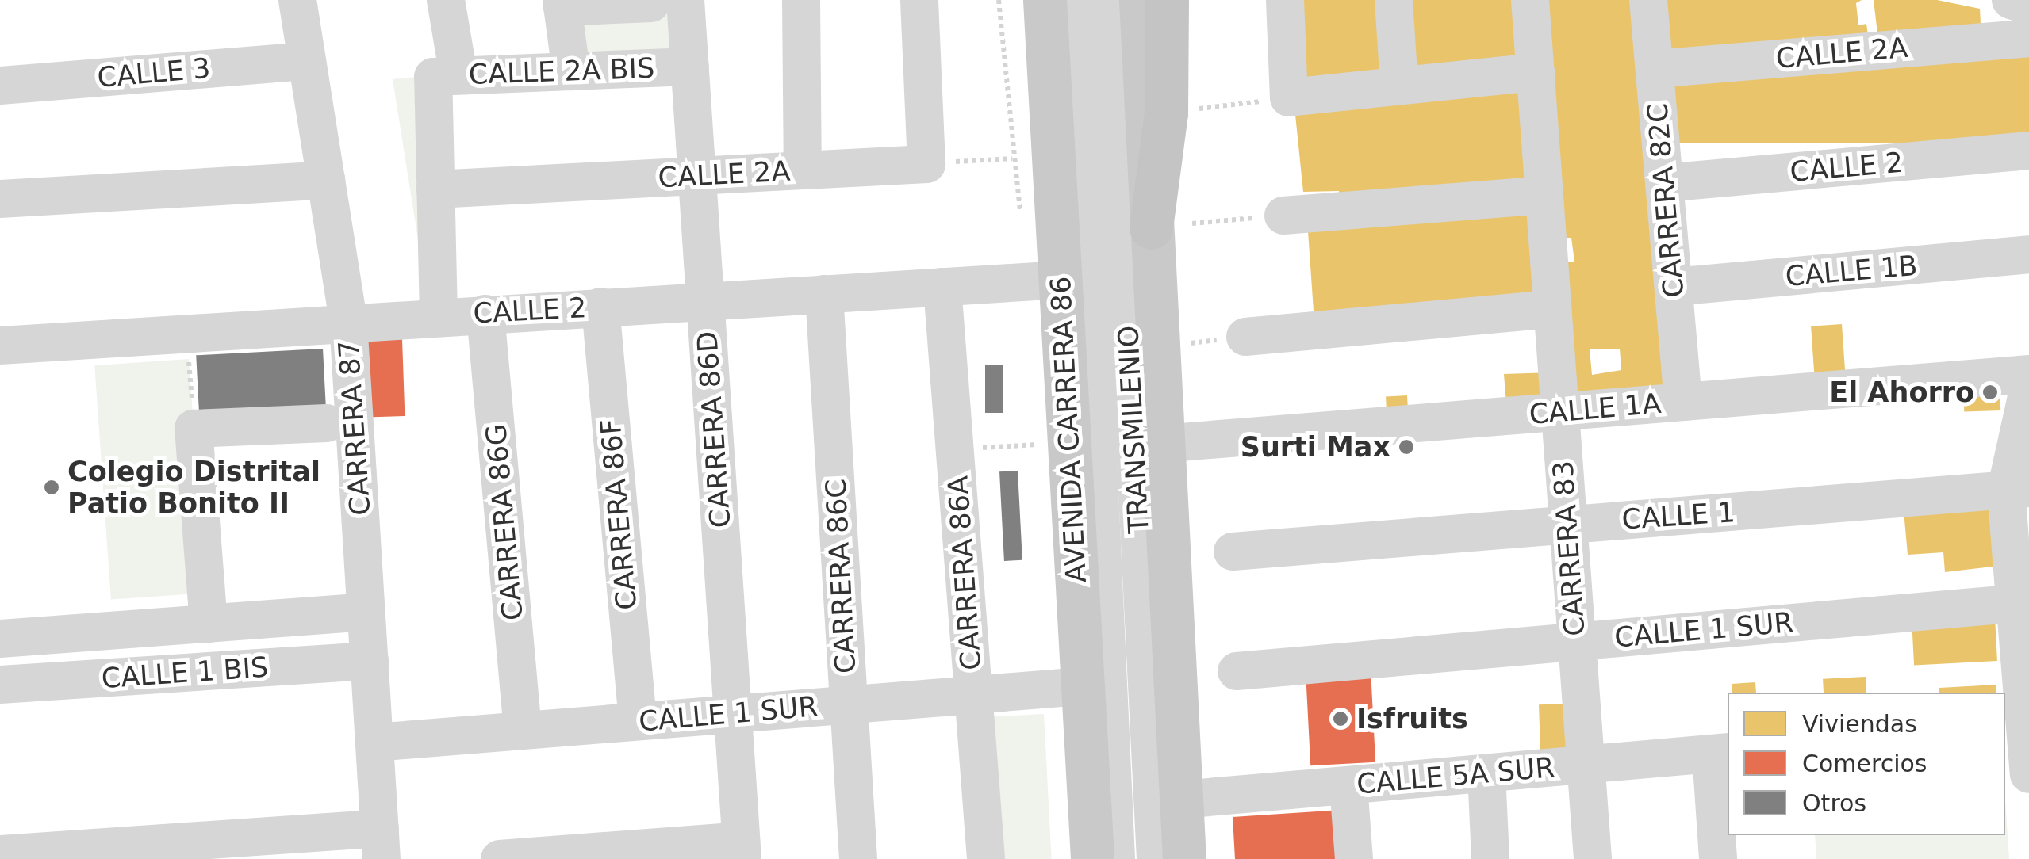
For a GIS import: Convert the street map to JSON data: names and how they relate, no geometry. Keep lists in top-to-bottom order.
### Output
{
  "streets": {
    "main road": ["AVENIDA CARRERA 86"],
    "street": [
      "CALLE 2A",
      "CALLE 2A BIS",
      "CALLE 3",
      "CALLE 2",
      "CARRERA 82C",
      "CALLE 1B",
      "CALLE 1A",
      "CARRERA 87",
      "CARRERA 86D",
      "TRANSMILENIO",
      "CARRERA 86F",
      "CALLE 1",
      "CARRERA 86G",
      "CARRERA 83",
      "CARRERA 86A",
      "CARRERA 86C",
      "CALLE 1 SUR",
      "CALLE 1 BIS",
      "CALLE 5A SUR"
    ]
  },
  "crossings": [
    ["CALLE 2A", "CARRERA 82C"],
    ["CALLE 2A", "CARRERA 86D"],
    ["CALLE 2A BIS", "CARRERA 86D"],
    ["CALLE 3", "CARRERA 87"],
    ["CALLE 2", "CARRERA 82C"],
    ["CALLE 2", "CARRERA 87"],
    ["CALLE 2", "CARRERA 86D"],
    ["CALLE 2", "AVENIDA CARRERA 86"],
    ["CALLE 2", "CARRERA 86F"],
    ["CALLE 2", "CARRERA 86G"],
    ["CALLE 2", "CARRERA 86A"],
    ["CALLE 2", "CARRERA 86C"],
    ["CARRERA 82C", "CALLE 1B"],
    ["CARRERA 82C", "CALLE 1A"],
    ["CALLE 1A", "CARRERA 83"],
    ["CARRERA 87", "CALLE 1 SUR"],
    ["CARRERA 87", "CALLE 1 BIS"],
    ["CARRERA 86D", "CALLE 1 SUR"],
    ["AVENIDA CARRERA 86", "CALLE 1 SUR"],
    ["CARRERA 86F", "CALLE 1 SUR"],
    ["CALLE 1", "CARRERA 83"],
    ["CARRERA 86G", "CALLE 1 SUR"],
    ["CARRERA 83", "CALLE 1 SUR"],
    ["CARRERA 83", "CALLE 5A SUR"],
    ["CARRERA 86A", "CALLE 1 SUR"],
    ["CARRERA 86C", "CALLE 1 SUR"]
  ],
  "places": [
    "El Ahorro",
    "Surti Max",
    "Colegio Distrital Patio Bonito II",
    "Isfruits"
  ],
  "legend": ["Viviendas", "Comercios", "Otros"]
}
